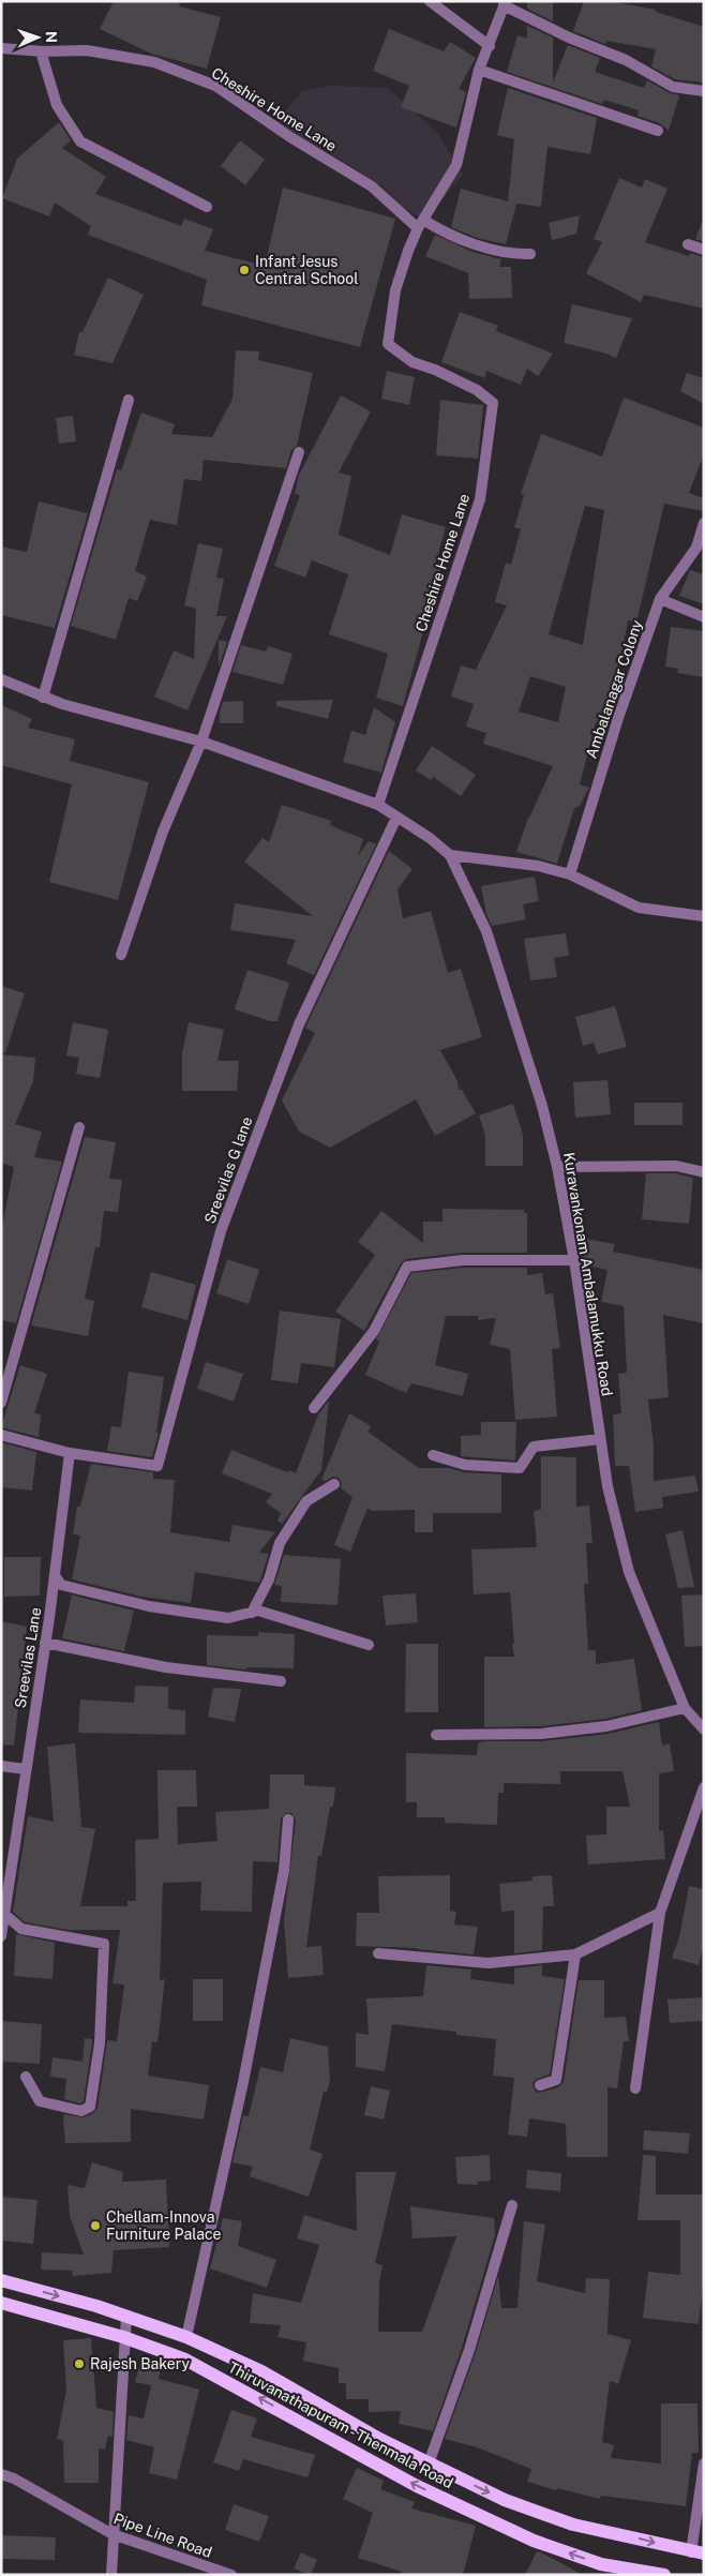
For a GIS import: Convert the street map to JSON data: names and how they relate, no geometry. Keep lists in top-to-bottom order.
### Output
{
  "streets": {
    "main road": ["Thiruvanathapuram - Thenmala Road"],
    "street": [
      "Cheshire Home Lane",
      "Ambalanagar Colony",
      "Sreevilas G lane",
      "Kuravankonam Ambalamukku Road",
      "Sreevilas Lane",
      "Pipe Line Road"
    ]
  },
  "crossings": [
    ["Cheshire Home Lane", "Kuravankonam Ambalamukku Road"],
    ["Sreevilas G lane", "Kuravankonam Ambalamukku Road"],
    ["Sreevilas G lane", "Sreevilas Lane"]
  ],
  "places": ["Infant Jesus Central School", "Chellam-Innova Furniture Palace", "Rajesh Bakery"],
  "north": "right"
}
